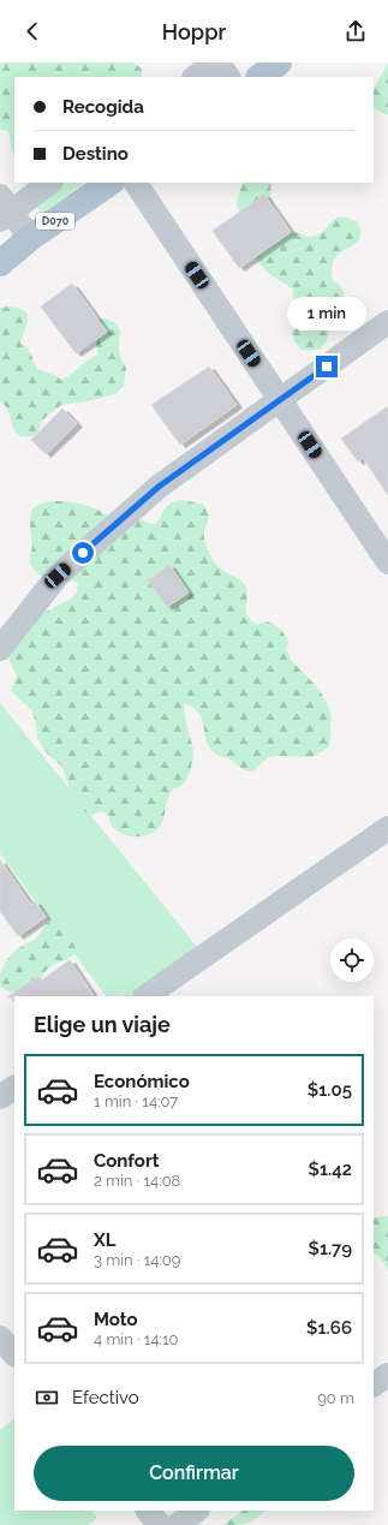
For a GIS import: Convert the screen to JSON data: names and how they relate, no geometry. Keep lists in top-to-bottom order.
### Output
{
  "streets": {
    "main road": ["D070"]
  },
  "page": {
    "header": "Hoppr",
    "banner": ["Recogida", "Destino"],
    "bubble": "1 min",
    "heading": "Elige un viaje",
    "list": [
      {
        "name": "Económico",
        "note": "1 min · 14:07",
        "value": "$1.05"
      },
      {
        "name": "Confort",
        "note": "2 min · 14:08",
        "value": "$1.42"
      },
      {
        "name": "XL",
        "note": "3 min · 14:09",
        "value": "$1.79"
      },
      {
        "name": "Moto",
        "note": "4 min · 14:10",
        "value": "$1.66"
      }
    ],
    "pay": ["Efectivo", "90 m"],
    "buttons": "Confirmar"
  }
}
